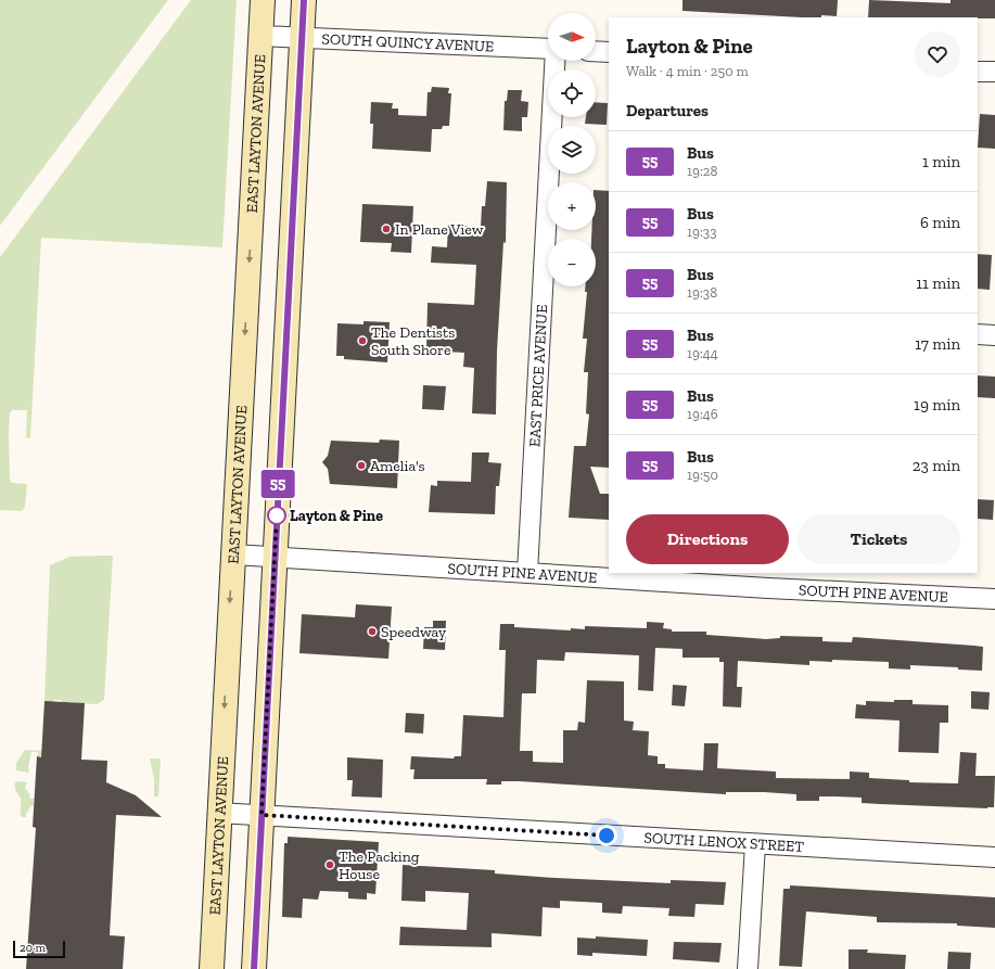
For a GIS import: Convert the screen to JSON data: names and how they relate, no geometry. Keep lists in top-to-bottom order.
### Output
{
  "streets": {
    "main road": ["EAST LAYTON AVENUE"],
    "street": [
      "SOUTH QUINCY AVENUE",
      "EAST PRICE AVENUE",
      "SOUTH PINE AVENUE",
      "SOUTH LENOX STREET"
    ]
  },
  "crossings": [
    ["SOUTH QUINCY AVENUE", "EAST LAYTON AVENUE"],
    ["EAST LAYTON AVENUE", "SOUTH PINE AVENUE"],
    ["EAST LAYTON AVENUE", "SOUTH LENOX STREET"],
    ["EAST PRICE AVENUE", "SOUTH PINE AVENUE"]
  ],
  "places": [
    "In Plane View",
    "The Dentists South Shore",
    "Amelia's",
    "Layton & Pine",
    "Speedway",
    "The Packing House"
  ],
  "lines": ["bus line 55"],
  "scale_bar": "20 m",
  "north": "right",
  "page": {
    "on_map": "55",
    "map_buttons": ["+", "−"],
    "heading": [
      ["Layton & Pine", "Walk · 4 min · 250 m"],
      "Departures"
    ],
    "list": [
      {
        "mark": "55",
        "name": "Bus",
        "note": "19:28",
        "value": "1 min"
      },
      {
        "mark": "55",
        "name": "Bus",
        "note": "19:33",
        "value": "6 min"
      },
      {
        "mark": "55",
        "name": "Bus",
        "note": "19:38",
        "value": "11 min"
      },
      {
        "mark": "55",
        "name": "Bus",
        "note": "19:44",
        "value": "17 min"
      },
      {
        "mark": "55",
        "name": "Bus",
        "note": "19:46",
        "value": "19 min"
      },
      {
        "mark": "55",
        "name": "Bus",
        "note": "19:50",
        "value": "23 min"
      }
    ],
    "buttons": ["Directions", "Tickets"],
    "scale": "20 m"
  }
}
